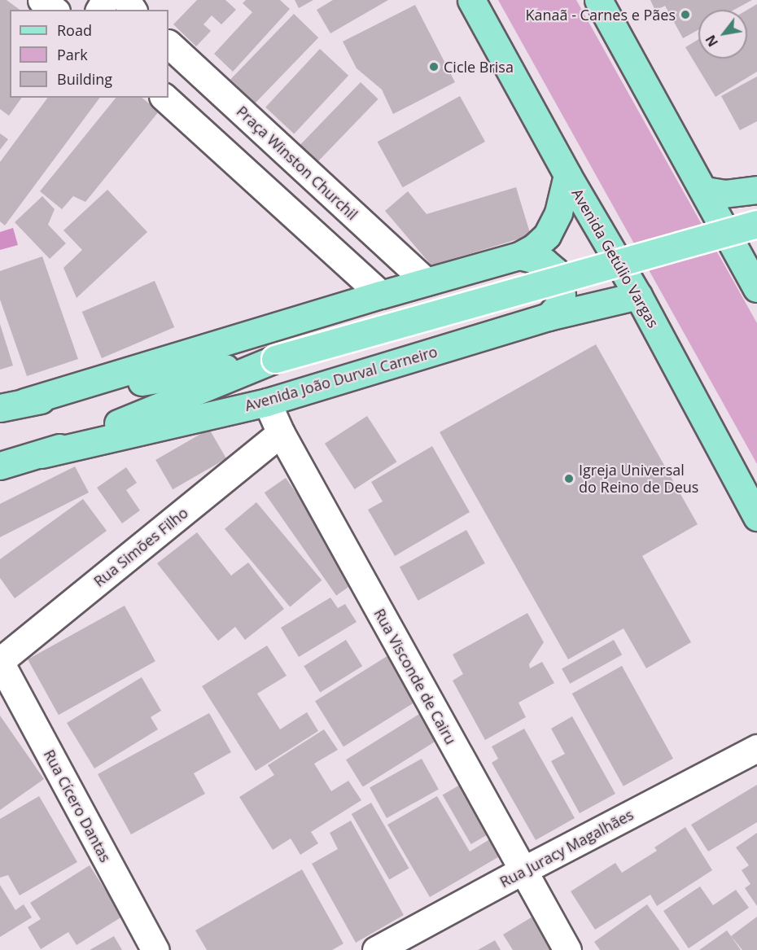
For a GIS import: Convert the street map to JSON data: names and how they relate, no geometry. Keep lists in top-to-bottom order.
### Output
{
  "streets": {
    "main road": ["Avenida Getúlio Vargas", "Avenida João Durval Carneiro"],
    "street": [
      "Praça Winston Churchil",
      "Rua Simões Filho",
      "Rua Visconde de Cairu",
      "Rua Cícero Dantas",
      "Rua Juracy Magalhães"
    ]
  },
  "crossings": [
    ["Praça Winston Churchil", "Avenida João Durval Carneiro"],
    ["Avenida Getúlio Vargas", "Avenida João Durval Carneiro"],
    ["Avenida João Durval Carneiro", "Rua Visconde de Cairu"],
    ["Rua Simões Filho", "Rua Visconde de Cairu"],
    ["Rua Simões Filho", "Rua Cícero Dantas"],
    ["Rua Visconde de Cairu", "Rua Juracy Magalhães"]
  ],
  "places": ["Kanaã - Carnes e Pães", "Cicle Brisa", "Igreja Universal do Reino de Deus"],
  "legend": ["Road", "Park", "Building"],
  "north": "bottom left"
}
